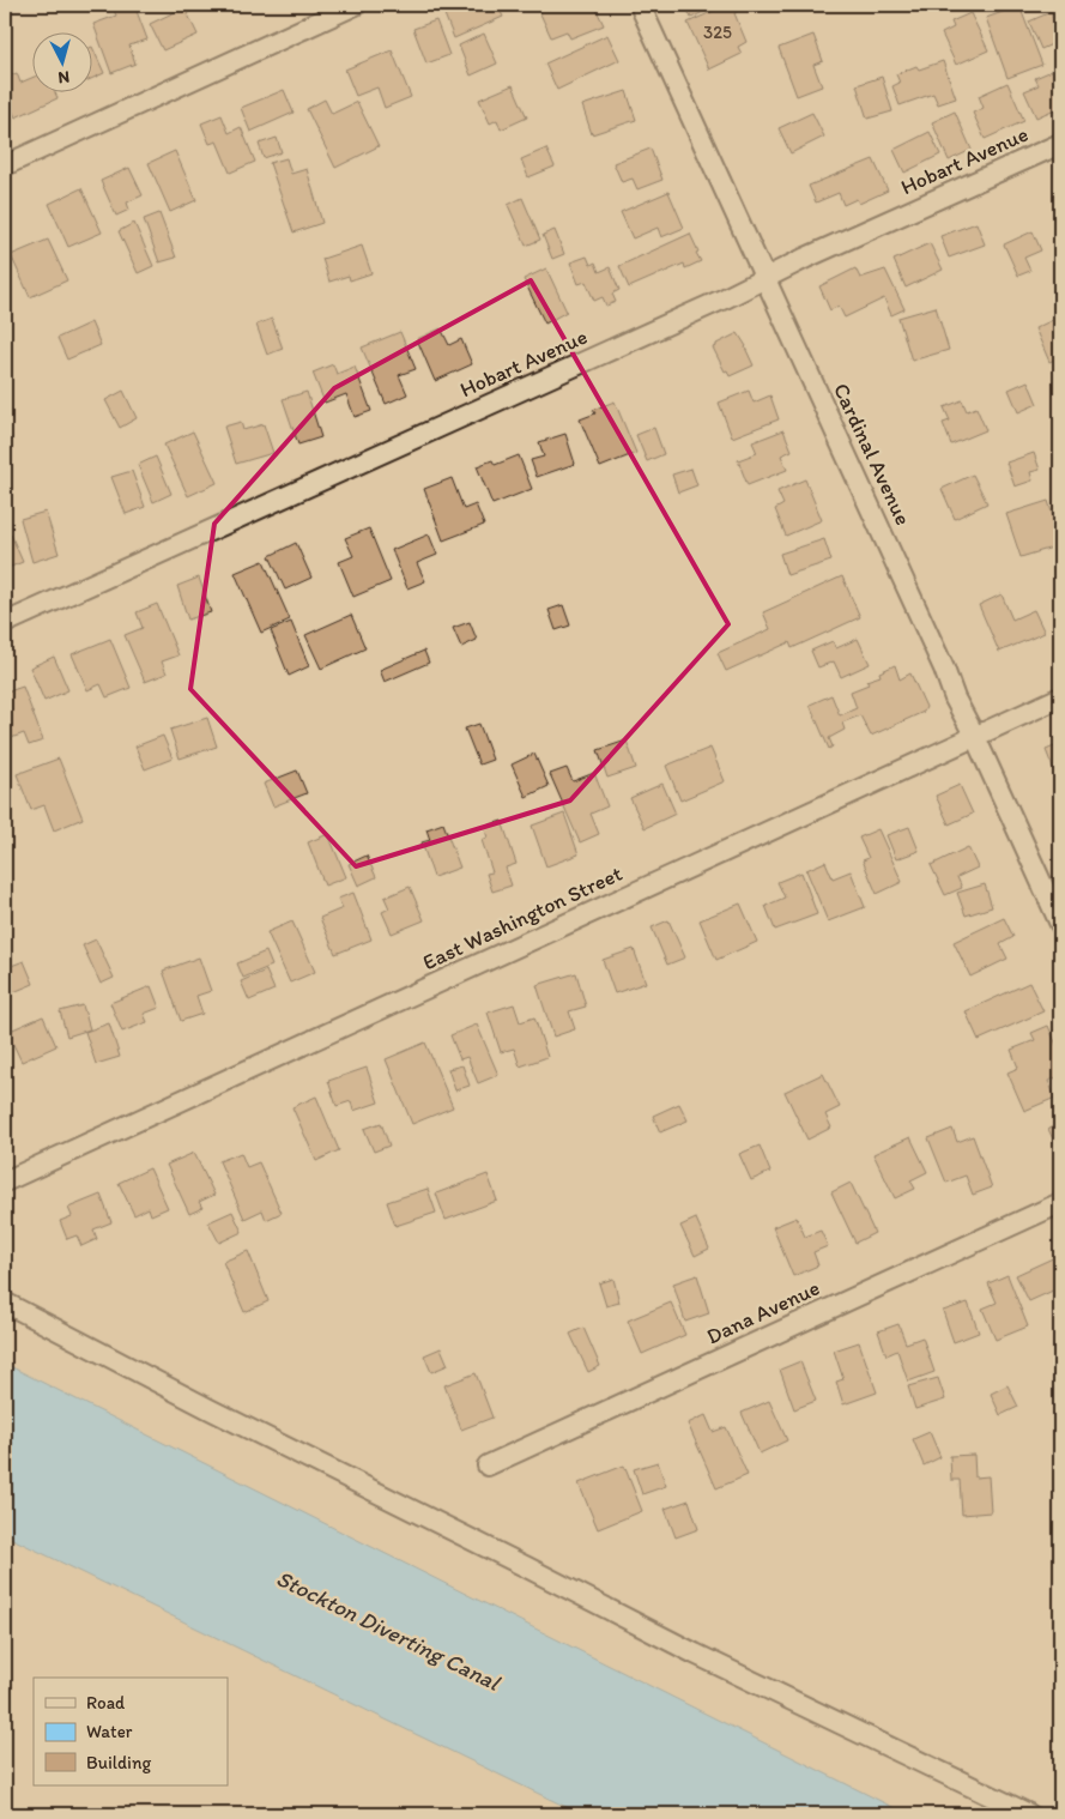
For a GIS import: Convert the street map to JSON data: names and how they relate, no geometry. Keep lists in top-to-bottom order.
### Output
{
  "streets": {
    "street": [
      "Hobart Avenue",
      "Cardinal Avenue",
      "East Washington Street",
      "Dana Avenue"
    ]
  },
  "crossings": [
    ["Hobart Avenue", "Cardinal Avenue"],
    ["Cardinal Avenue", "East Washington Street"]
  ],
  "water": ["Stockton Diverting Canal"],
  "house_numbers": ["325"],
  "legend": ["Road", "Water", "Building"],
  "north": "bottom"
}
